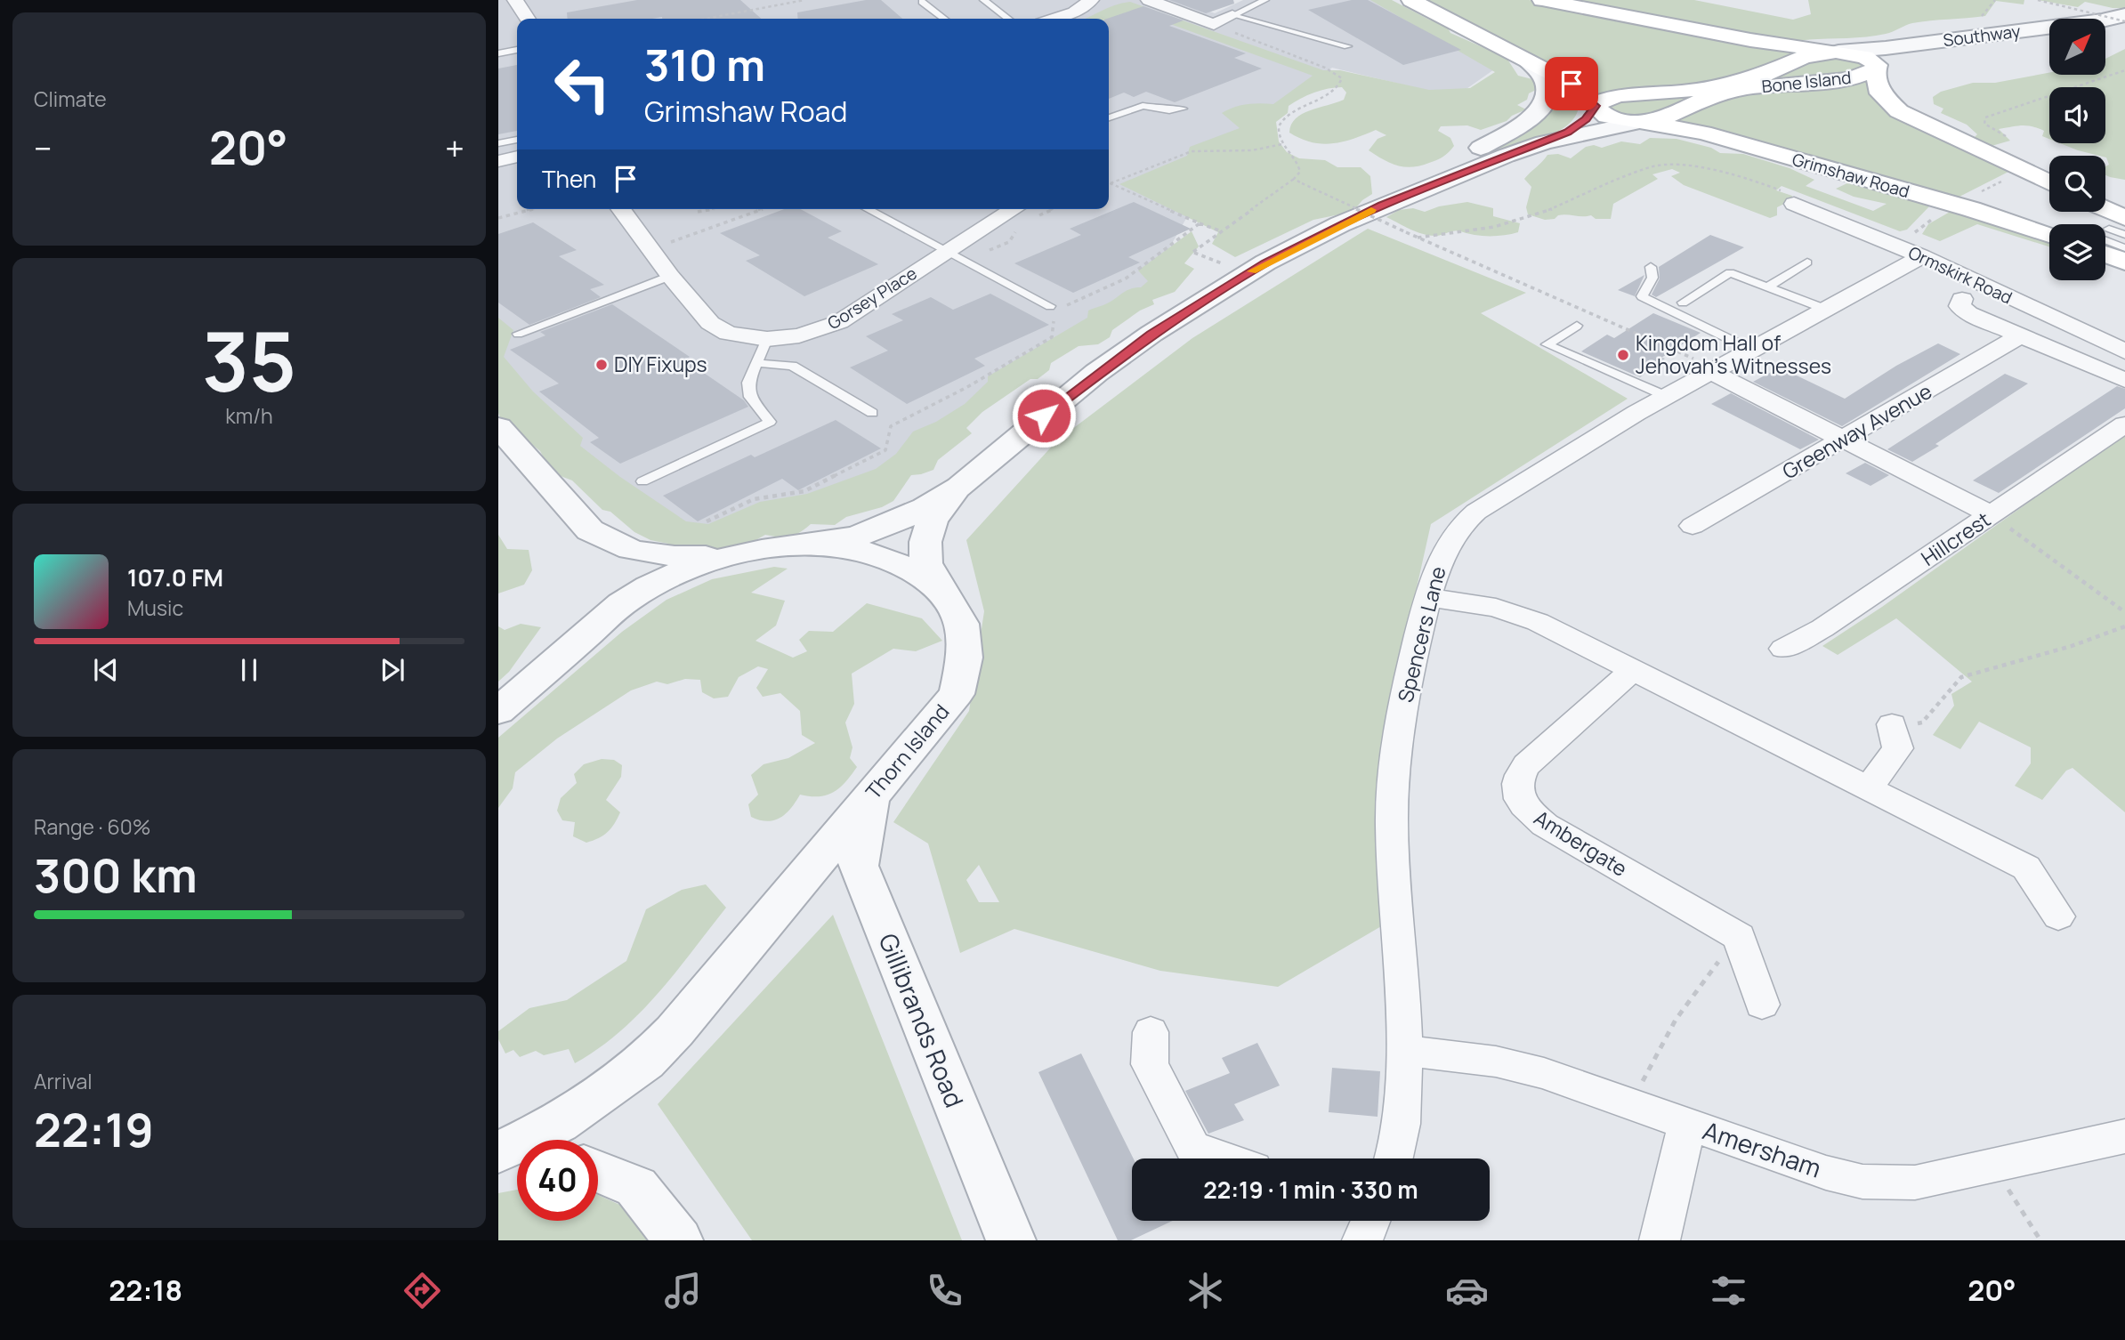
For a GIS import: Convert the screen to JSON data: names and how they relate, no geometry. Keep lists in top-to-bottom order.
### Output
{
  "streets": {
    "main road": ["Bone Island", "Grimshaw Road"],
    "street": [
      "Southway",
      "Ormskirk Road",
      "Gorsey Place",
      "Greenway Avenue",
      "Hillcrest",
      "Spencers Lane",
      "Thorn Island",
      "Ambergate",
      "Gillibrands Road",
      "Amersham"
    ]
  },
  "crossings": [
    ["Southway", "Bone Island"],
    ["Bone Island", "Grimshaw Road"],
    ["Ormskirk Road", "Spencers Lane"],
    ["Spencers Lane", "Amersham"],
    ["Thorn Island", "Gillibrands Road"]
  ],
  "places": ["Kingdom Hall of Jehovah's Witnesses", "DIY Fixups"],
  "north": "top right",
  "page": {
    "tile": [
      "Climate",
      ["35", "km/h"],
      ["Range · 60%", "300 km"],
      ["Arrival", "22:19"]
    ],
    "turn": ["310 m", "Grimshaw Road"],
    "heat": ["−", "20°", "+"],
    "then": "Then",
    "song": ["107.0 FM", "Music"],
    "limit": "40",
    "trip": "22:19 · 1 min · 330 m",
    "tabs": ["22:18", "20°"]
  }
}
